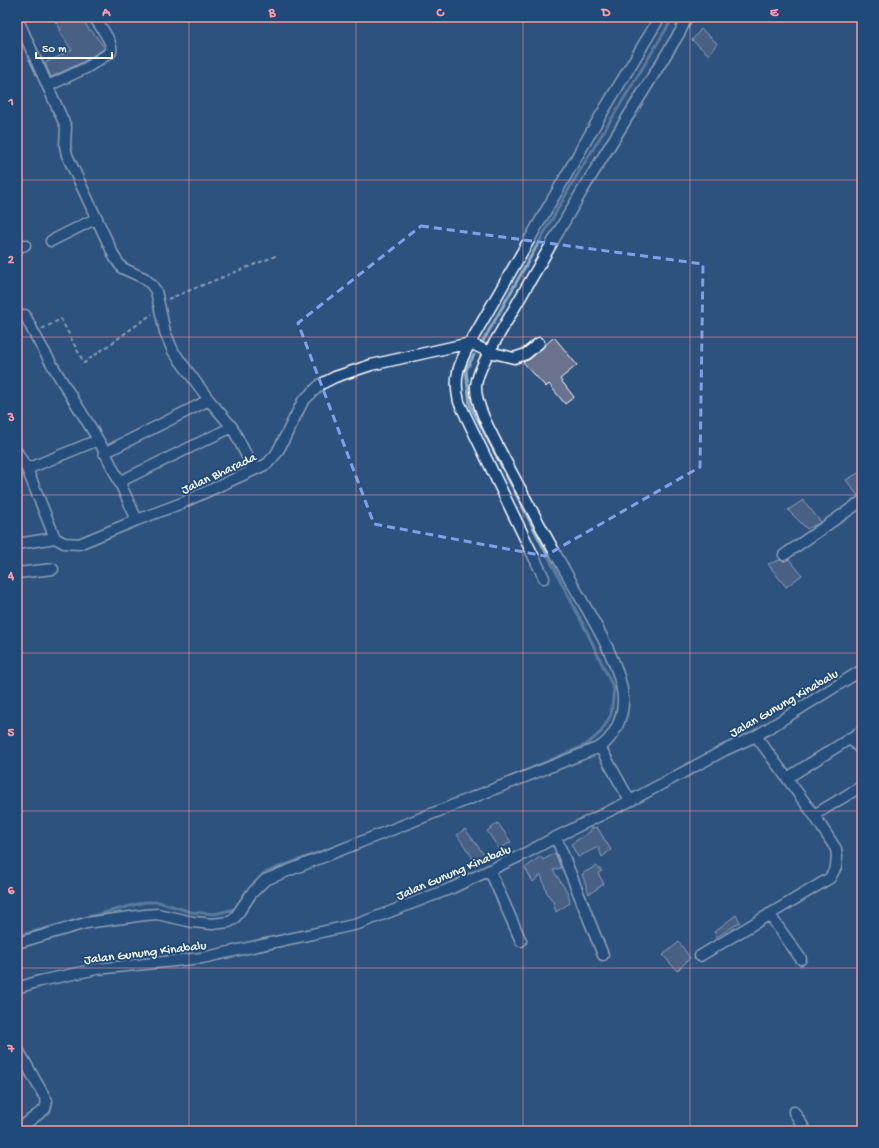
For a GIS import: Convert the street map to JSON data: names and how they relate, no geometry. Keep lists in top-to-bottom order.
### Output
{
  "streets": {
    "street": ["Jalan Bharada", "Jalan Gunung Kinabalu"]
  },
  "scale_bar": "50 m",
  "grid": {
    "columns": [
      "A",
      "B",
      "C",
      "D",
      "E"
    ],
    "rows": [
      "1",
      "2",
      "3",
      "4",
      "5",
      "6",
      "7"
    ]
  }
}
